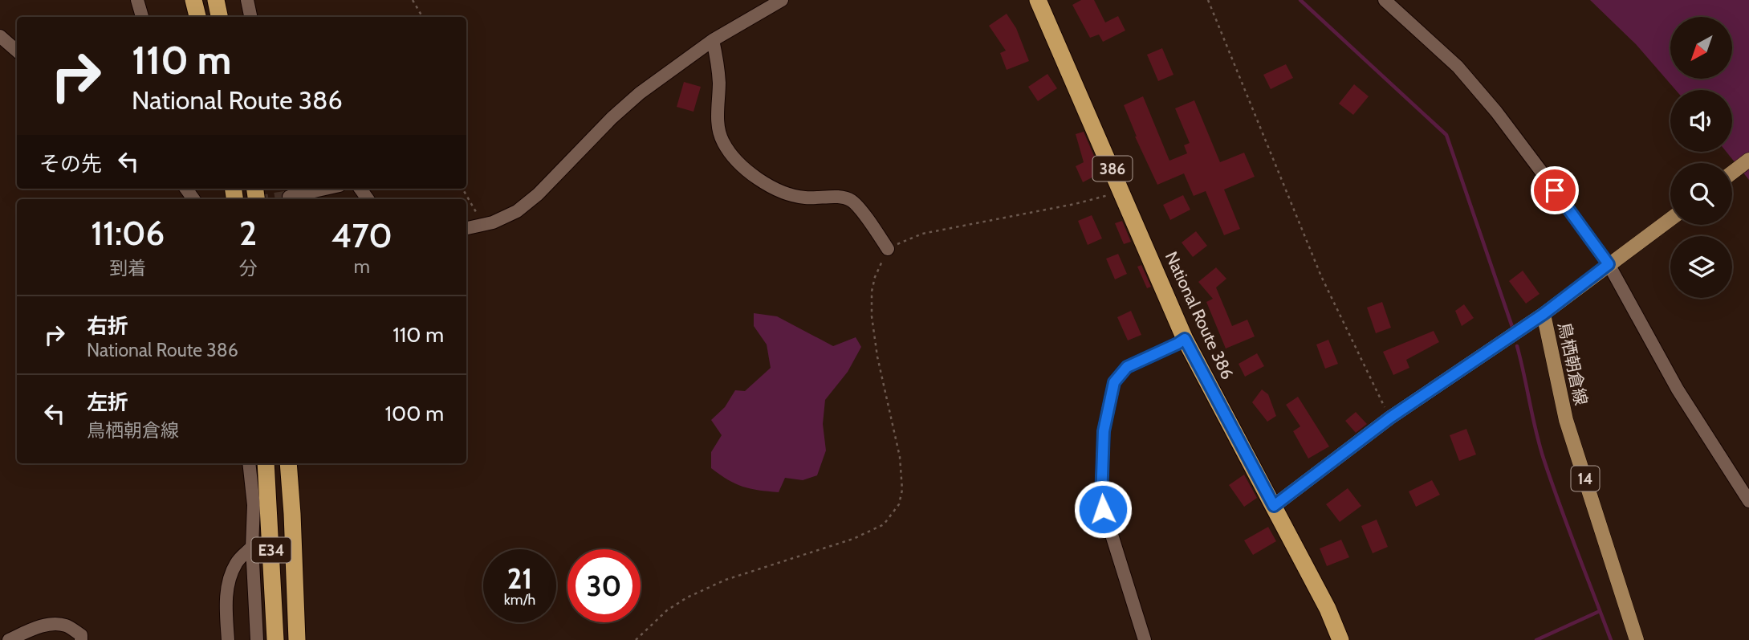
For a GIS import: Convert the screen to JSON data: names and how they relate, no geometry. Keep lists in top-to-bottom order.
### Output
{
  "streets": {
    "highway": ["386", "National Route 386", "E34"],
    "main road": ["鳥栖朝倉線", "14"]
  },
  "crossings": [
    ["National Route 386", "鳥栖朝倉線"]
  ],
  "north": "bottom left",
  "page": {
    "turn": ["110 m", "National Route 386"],
    "then": "その先",
    "eta": [
      "11:06",
      "到着",
      "2",
      "分",
      "470",
      "m"
    ],
    "list": [
      {
        "name": "右折",
        "note": "National Route 386",
        "value": "110 m"
      },
      {
        "name": "左折",
        "note": "鳥栖朝倉線",
        "value": "100 m"
      }
    ],
    "speed": "21 km/h",
    "limit": "30"
  }
}
